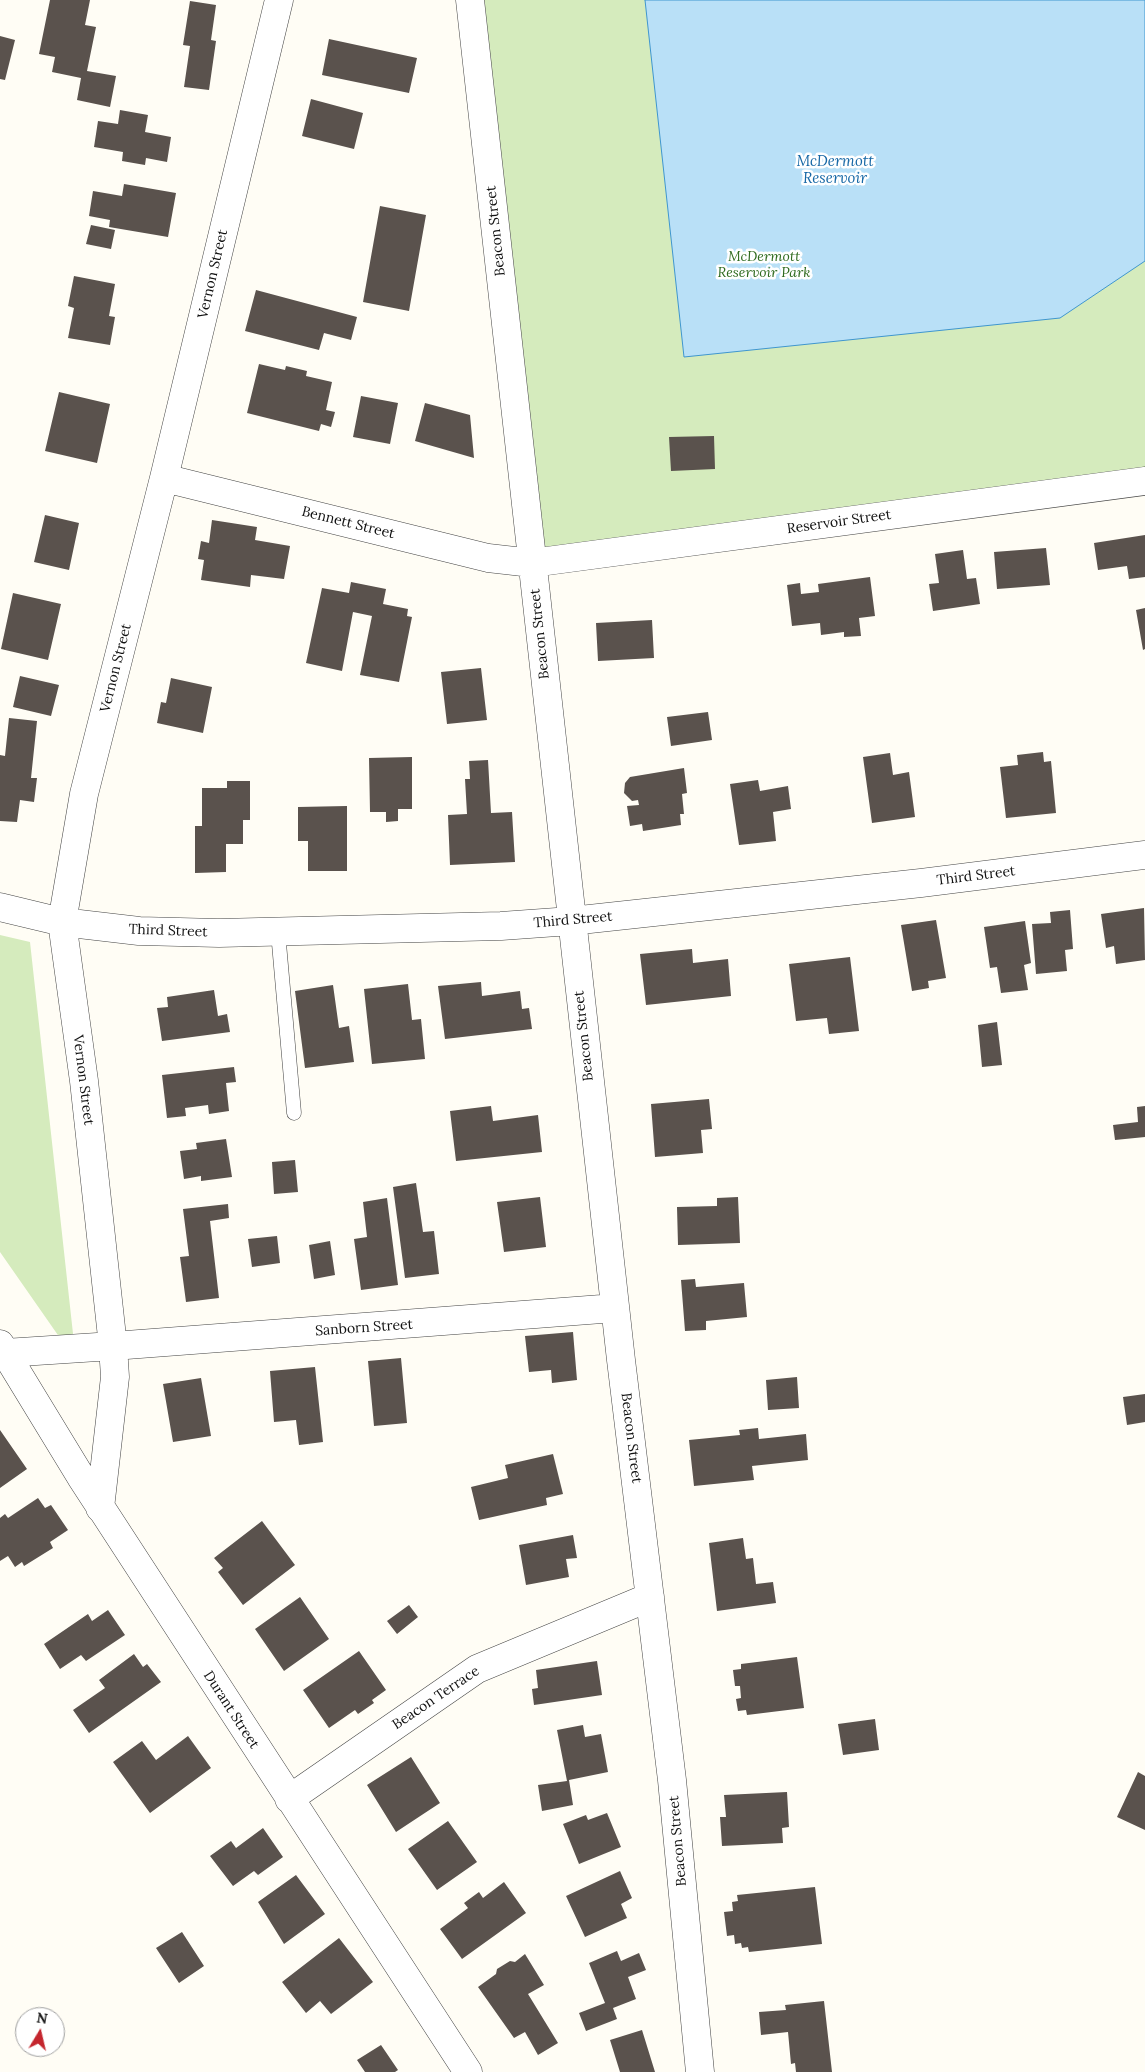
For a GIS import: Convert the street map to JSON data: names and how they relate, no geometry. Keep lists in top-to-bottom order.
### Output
{
  "streets": {
    "street": [
      "Beacon Street",
      "Vernon Street",
      "Reservoir Street",
      "Bennett Street",
      "Third Street",
      "Sanborn Street",
      "Beacon Terrace",
      "Durant Street"
    ]
  },
  "crossings": [
    ["Beacon Street", "Reservoir Street"],
    ["Beacon Street", "Bennett Street"],
    ["Beacon Street", "Third Street"],
    ["Beacon Street", "Sanborn Street"],
    ["Beacon Street", "Beacon Terrace"],
    ["Vernon Street", "Bennett Street"],
    ["Vernon Street", "Third Street"],
    ["Vernon Street", "Sanborn Street"],
    ["Vernon Street", "Durant Street"],
    ["Reservoir Street", "Bennett Street"],
    ["Beacon Terrace", "Durant Street"]
  ],
  "water": ["McDermott Reservoir"],
  "parks": ["McDermott Reservoir Park"],
  "north": "top"
}
